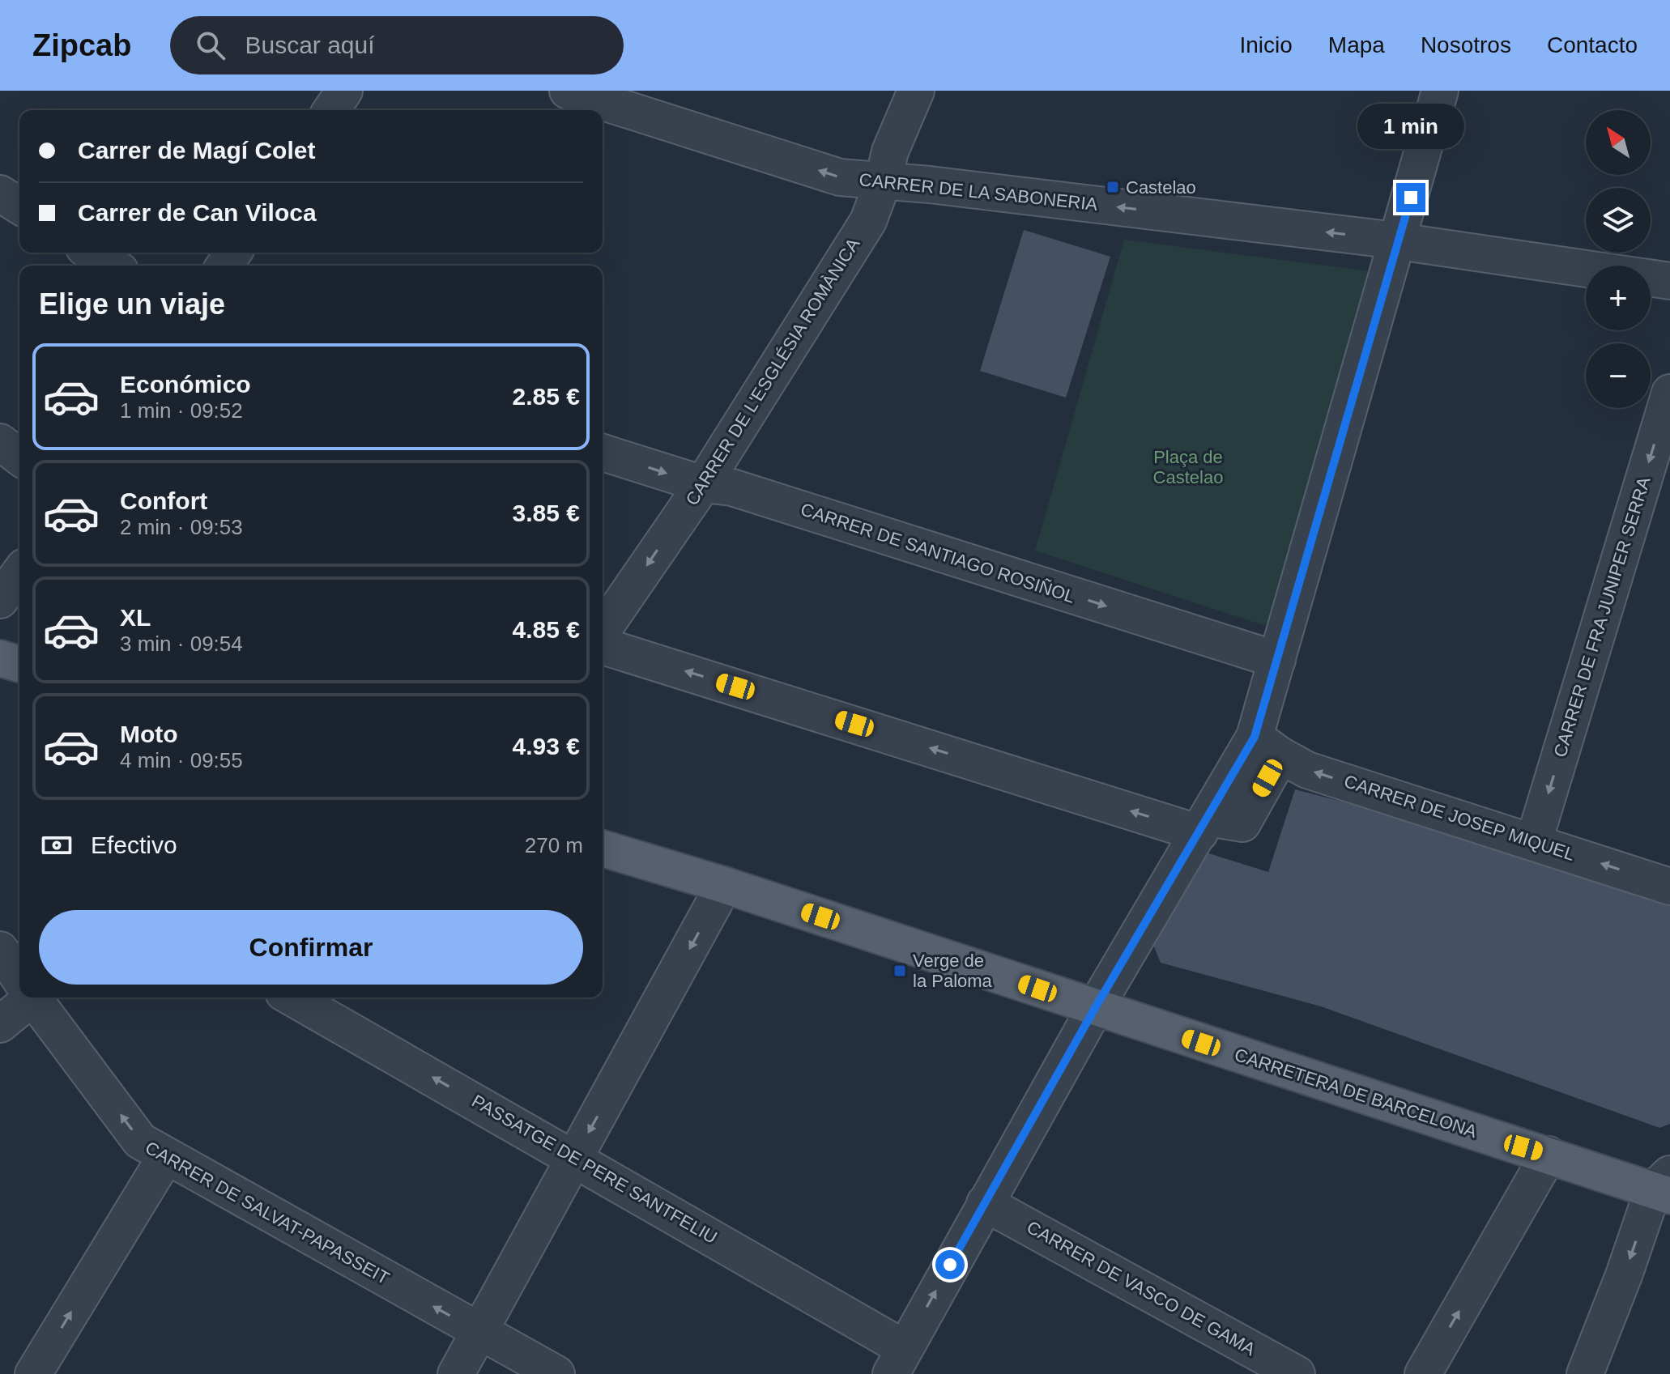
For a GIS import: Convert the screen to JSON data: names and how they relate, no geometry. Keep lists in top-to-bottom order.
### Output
{
  "streets": {
    "main road": ["CARRETERA DE BARCELONA"],
    "street": [
      "CARRER DE LA SABONERIA",
      "CARRER DE L'ESGLÉSIA ROMÀNICA",
      "CARRER DE SANTIAGO ROSIÑOL",
      "CARRER DE FRA JUNIPER SERRA",
      "CARRER DE JOSEP MIQUEL",
      "PASSATGE DE PERE SANTFELIU",
      "CARRER DE SALVAT-PAPASSEIT",
      "CARRER DE VASCO DE GAMA"
    ]
  },
  "crossings": [
    ["CARRER DE LA SABONERIA", "CARRER DE L'ESGLÉSIA ROMÀNICA"],
    ["CARRER DE L'ESGLÉSIA ROMÀNICA", "CARRER DE SANTIAGO ROSIÑOL"],
    ["CARRER DE FRA JUNIPER SERRA", "CARRER DE JOSEP MIQUEL"]
  ],
  "one_way": [
    "CARRER DE LA SABONERIA",
    "CARRER DE JOSEP MIQUEL",
    "PASSATGE DE PERE SANTFELIU",
    "CARRER DE SALVAT-PAPASSEIT"
  ],
  "parks": ["Plaça de Castelao"],
  "places": {
    "transit": ["Castelao", "Verge de la Paloma"]
  },
  "north": "top left",
  "page": {
    "header": "Zipcab",
    "search": "Buscar aquí",
    "nav": [
      "Inicio",
      "Mapa",
      "Nosotros",
      "Contacto"
    ],
    "bubble": "1 min",
    "map_buttons": ["+", "−"],
    "banner": ["Carrer de Magí Colet", "Carrer de Can Viloca"],
    "heading": "Elige un viaje",
    "list": [
      {
        "name": "Económico",
        "note": "1 min · 09:52",
        "value": "2.85 €"
      },
      {
        "name": "Confort",
        "note": "2 min · 09:53",
        "value": "3.85 €"
      },
      {
        "name": "XL",
        "note": "3 min · 09:54",
        "value": "4.85 €"
      },
      {
        "name": "Moto",
        "note": "4 min · 09:55",
        "value": "4.93 €"
      }
    ],
    "pay": ["Efectivo", "270 m"],
    "buttons": "Confirmar"
  }
}
